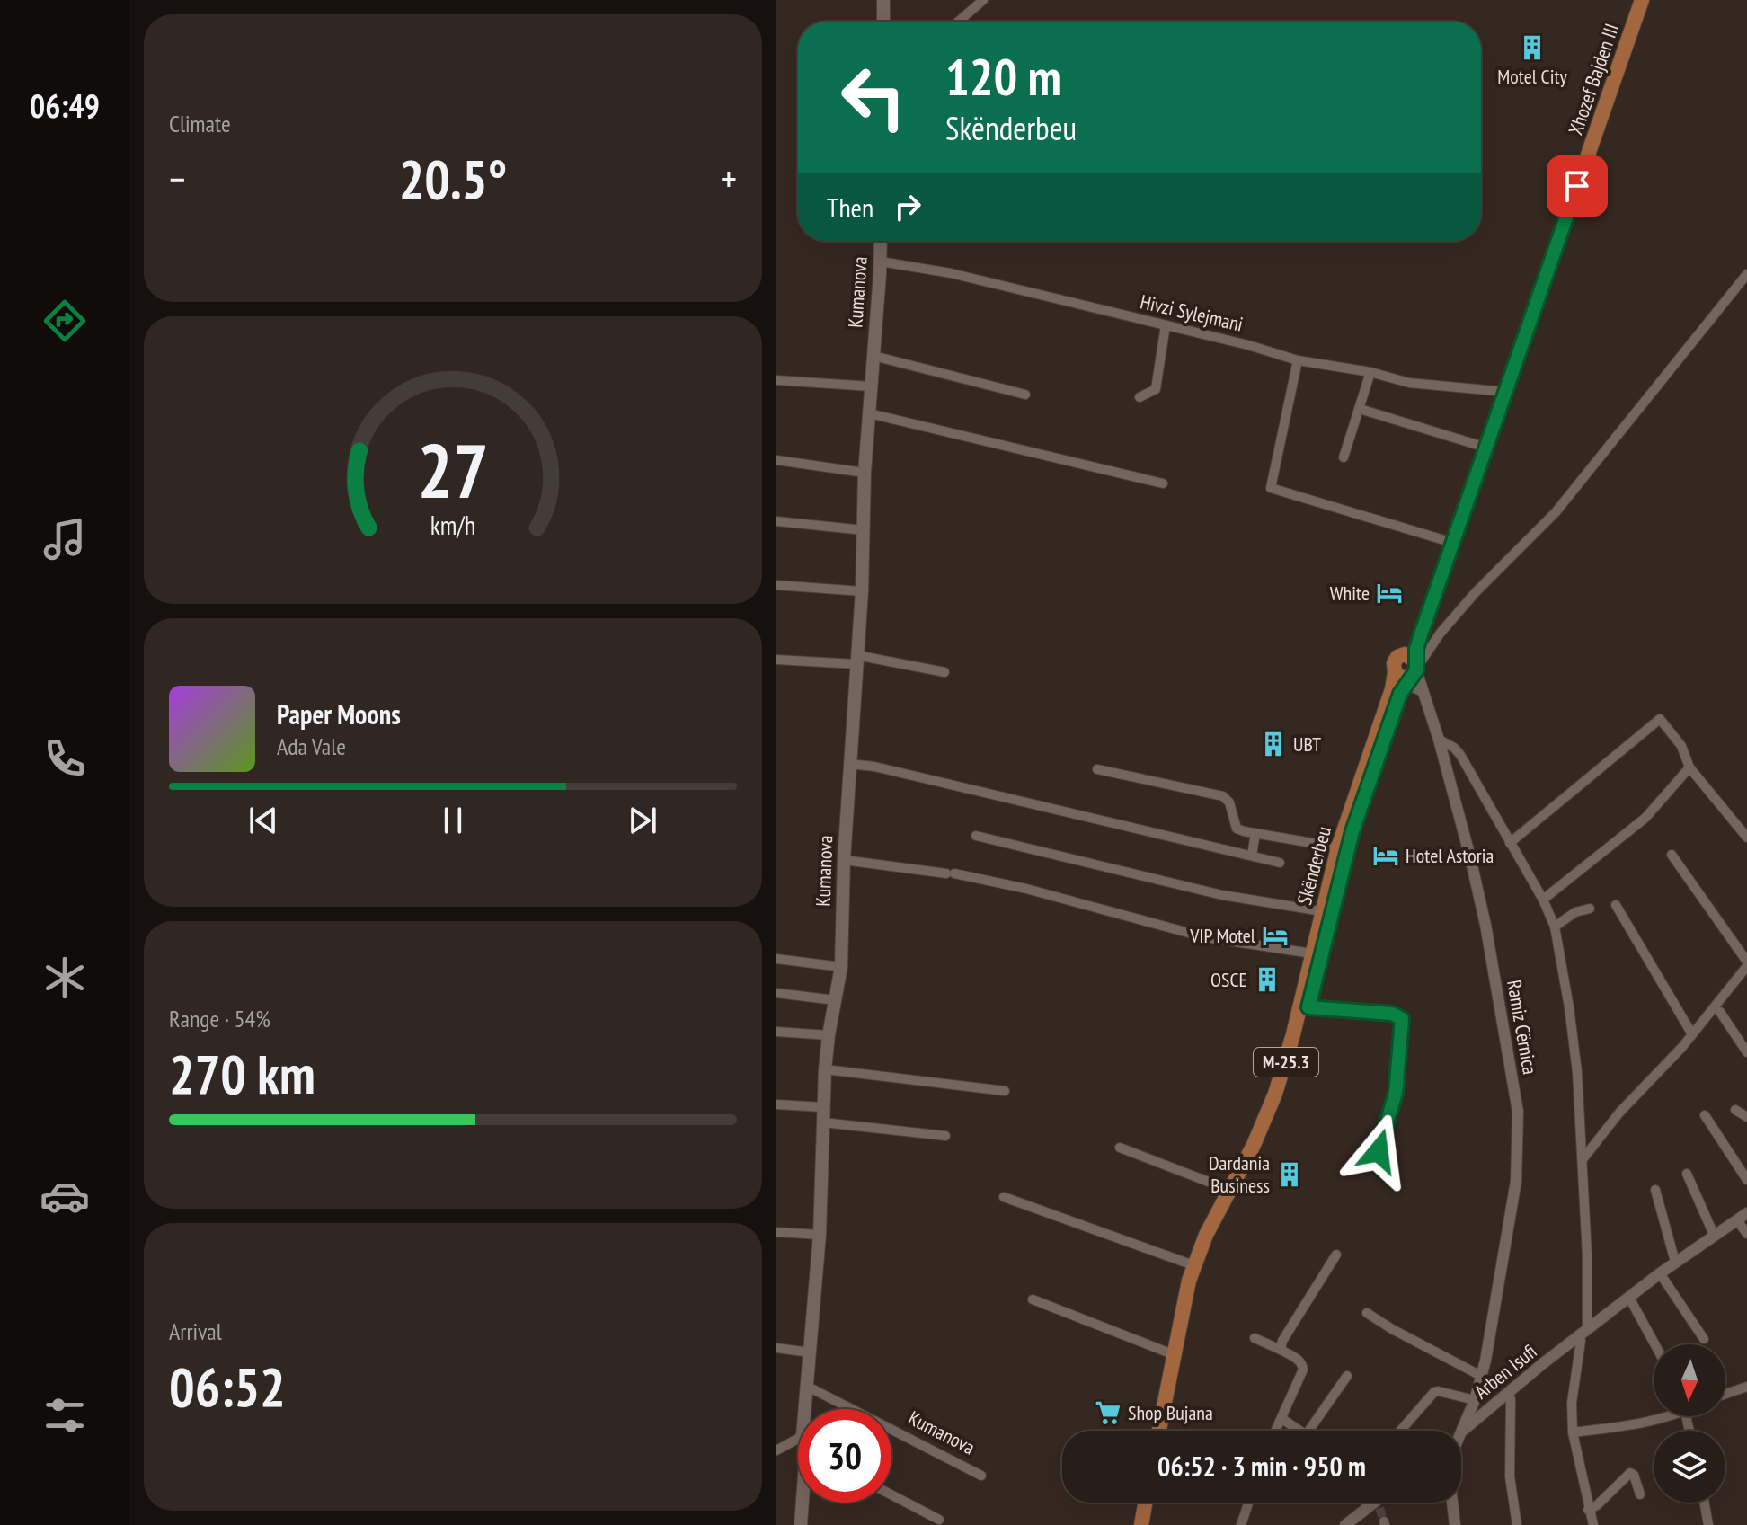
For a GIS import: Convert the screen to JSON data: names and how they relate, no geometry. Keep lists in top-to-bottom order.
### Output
{
  "streets": {
    "main road": [
      "Xhozef Bajden III",
      "Kumanova",
      "Skënderbeu",
      "M-25.3"
    ],
    "street": ["Hivzi Sylejmani", "Ramiz Cërnica", "Arben Isufi"]
  },
  "crossings": [
    ["Xhozef Bajden III", "Hivzi Sylejmani"],
    ["Xhozef Bajden III", "Skënderbeu"],
    ["Xhozef Bajden III", "Ramiz Cërnica"],
    ["Kumanova", "Hivzi Sylejmani"],
    ["Skënderbeu", "Ramiz Cërnica"],
    ["Ramiz Cërnica", "Arben Isufi"]
  ],
  "places": {
    "building": [
      "Motel City",
      "UBT",
      "OSCE",
      "Dardania Business"
    ],
    "hotel": ["White", "Hotel Astoria", "VIP Motel"],
    "supermarket": ["Shop Bujana"]
  },
  "north": "bottom",
  "page": {
    "tabs": "06:49",
    "tile": [
      "Climate",
      ["Range · 54%", "270 km"],
      ["Arrival", "06:52"]
    ],
    "turn": ["120 m", "Skënderbeu"],
    "heat": ["−", "20.5°", "+"],
    "then": "Then",
    "song": ["Paper Moons", "Ada Vale"],
    "limit": "30",
    "trip": "06:52 · 3 min · 950 m",
    "gauge": ["27", "km/h"]
  }
}
